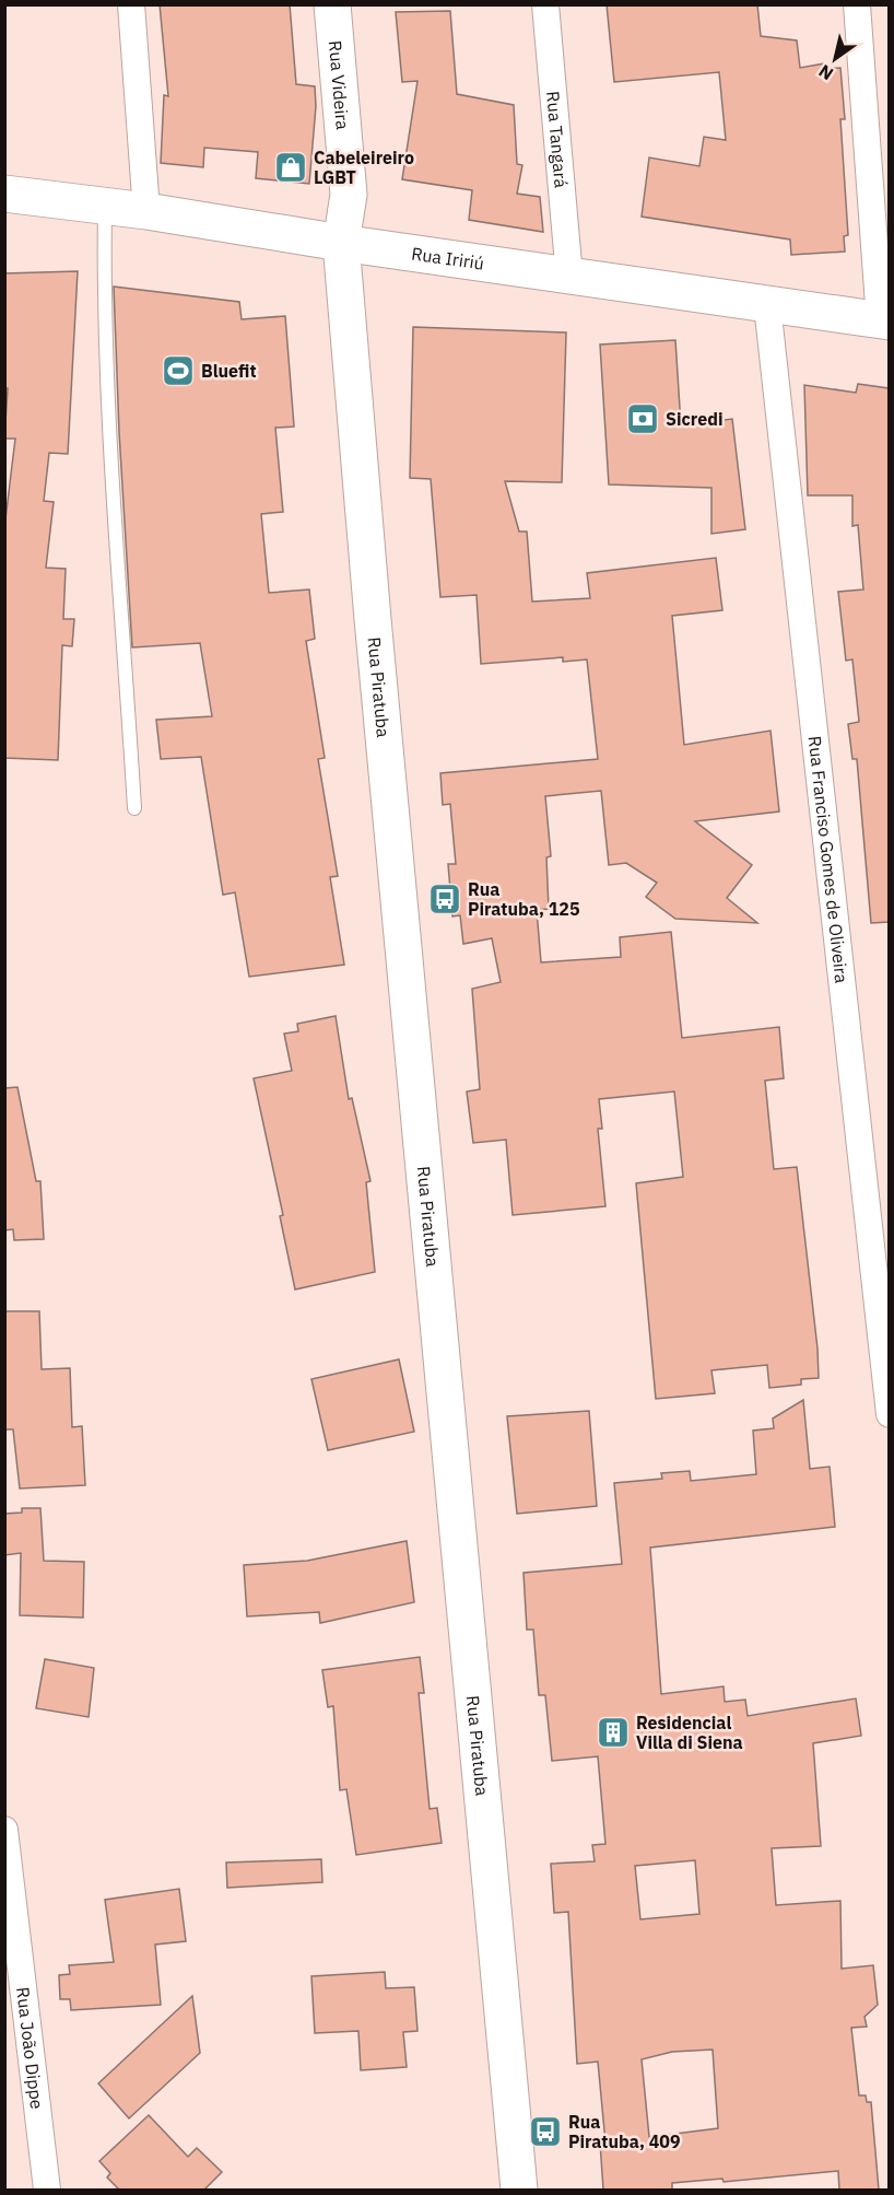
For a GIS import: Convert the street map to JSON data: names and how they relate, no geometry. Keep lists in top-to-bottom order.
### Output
{
  "streets": {
    "main road": ["Rua Videira", "Rua Iririú", "Rua Piratuba"],
    "street": ["Rua Tangará", "Rua Franciso Gomes de Oliveira", "Rua João Dippe"]
  },
  "crossings": [
    ["Rua Videira", "Rua Iririú"],
    ["Rua Videira", "Rua Piratuba"],
    ["Rua Tangará", "Rua Iririú"],
    ["Rua Iririú", "Rua Piratuba"],
    ["Rua Iririú", "Rua Franciso Gomes de Oliveira"]
  ],
  "places": {
    "shop": ["Cabeleireiro LGBT"],
    "sports": ["Bluefit"],
    "bank": ["Sicredi"],
    "bus stop": ["Rua Piratuba, 125", "Rua Piratuba, 409"],
    "building": ["Residencial Villa di Siena"]
  },
  "north": "bottom left"
}
